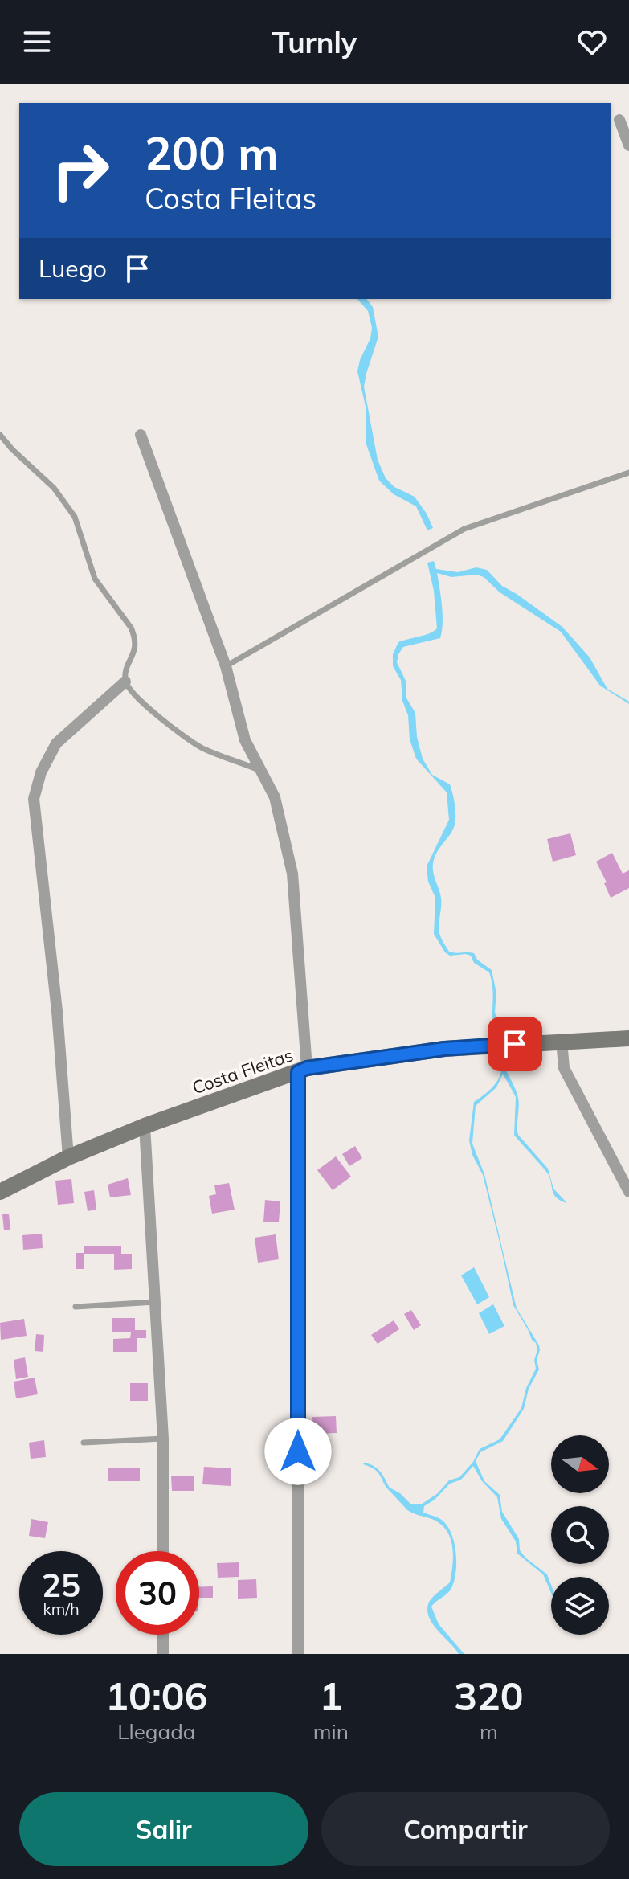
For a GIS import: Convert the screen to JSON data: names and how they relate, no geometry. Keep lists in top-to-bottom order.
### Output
{
  "streets": {
    "main road": ["Costa Fleitas"]
  },
  "north": "right",
  "page": {
    "header": "Turnly",
    "turn": ["200 m", "Costa Fleitas"],
    "then": "Luego",
    "speed": "25 km/h",
    "limit": "30",
    "eta": [
      "10:06",
      "Llegada",
      "1",
      "min",
      "320",
      "m"
    ],
    "buttons": ["Salir", "Compartir"]
  }
}
